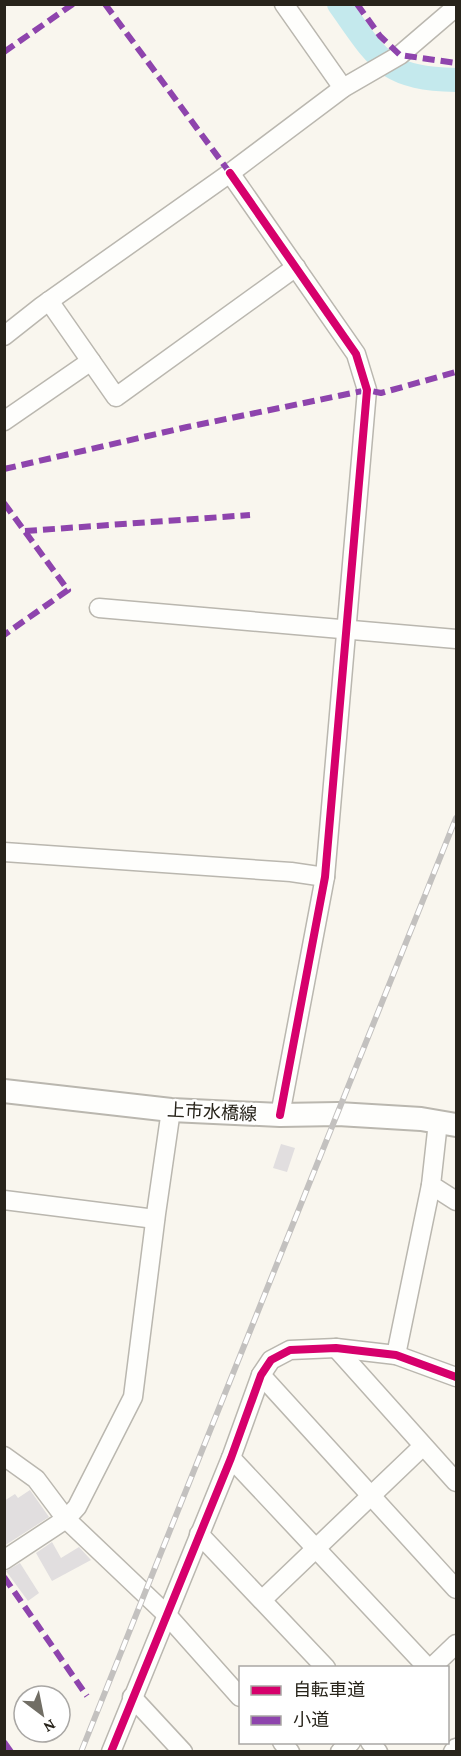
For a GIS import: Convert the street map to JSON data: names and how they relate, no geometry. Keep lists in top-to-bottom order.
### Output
{
  "streets": {
    "main road": ["上市水橋線"]
  },
  "legend": ["自転車道", "小道"],
  "north": "bottom right"
}
